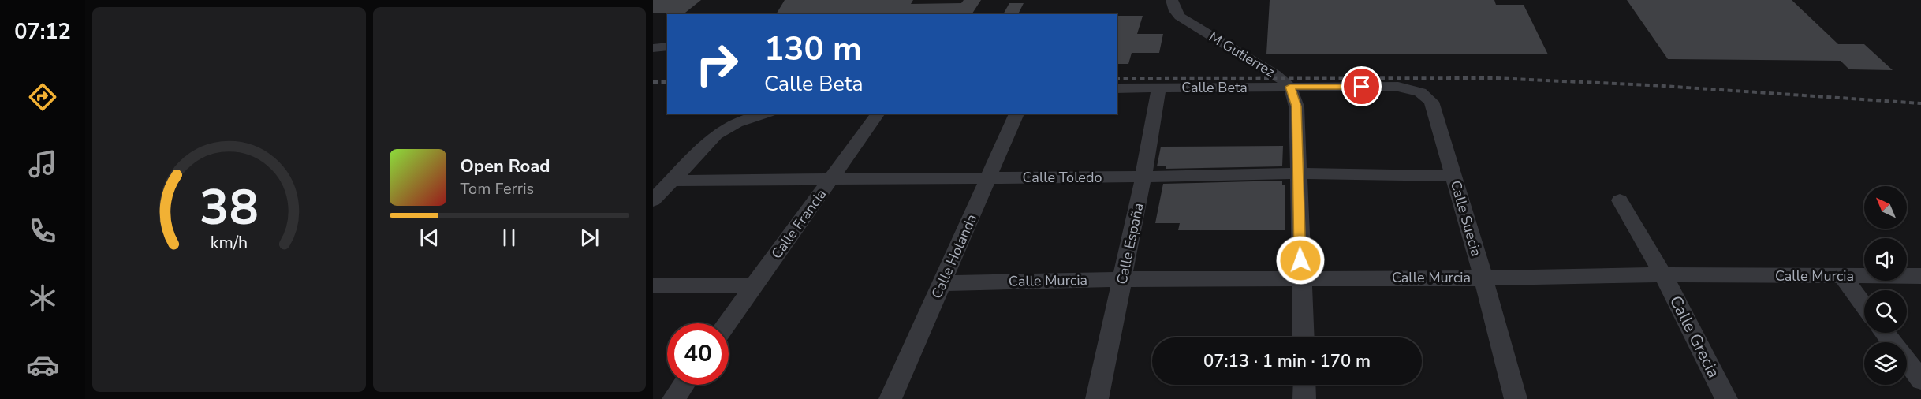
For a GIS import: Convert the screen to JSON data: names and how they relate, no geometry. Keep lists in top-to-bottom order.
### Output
{
  "streets": {
    "street": [
      "M Gutierrez",
      "Calle Beta",
      "Calle Toledo",
      "Calle Suecia",
      "Calle Francia",
      "Calle España",
      "Calle Holanda",
      "Calle Murcia",
      "Calle Grecia"
    ]
  },
  "crossings": [
    ["M Gutierrez", "Calle Beta"],
    ["M Gutierrez", "Calle Toledo"],
    ["M Gutierrez", "Calle Murcia"],
    ["Calle Beta", "Calle Suecia"],
    ["Calle Beta", "Calle España"],
    ["Calle Toledo", "Calle Suecia"],
    ["Calle Toledo", "Calle Francia"],
    ["Calle Toledo", "Calle España"],
    ["Calle Toledo", "Calle Holanda"],
    ["Calle Suecia", "Calle Murcia"],
    ["Calle España", "Calle Murcia"],
    ["Calle Holanda", "Calle Murcia"],
    ["Calle Murcia", "Calle Grecia"]
  ],
  "north": "top left",
  "page": {
    "tabs": "07:12",
    "turn": ["130 m", "Calle Beta"],
    "song": ["Open Road", "Tom Ferris"],
    "limit": "40",
    "trip": "07:13 · 1 min · 170 m",
    "gauge": ["38", "km/h"]
  }
}
